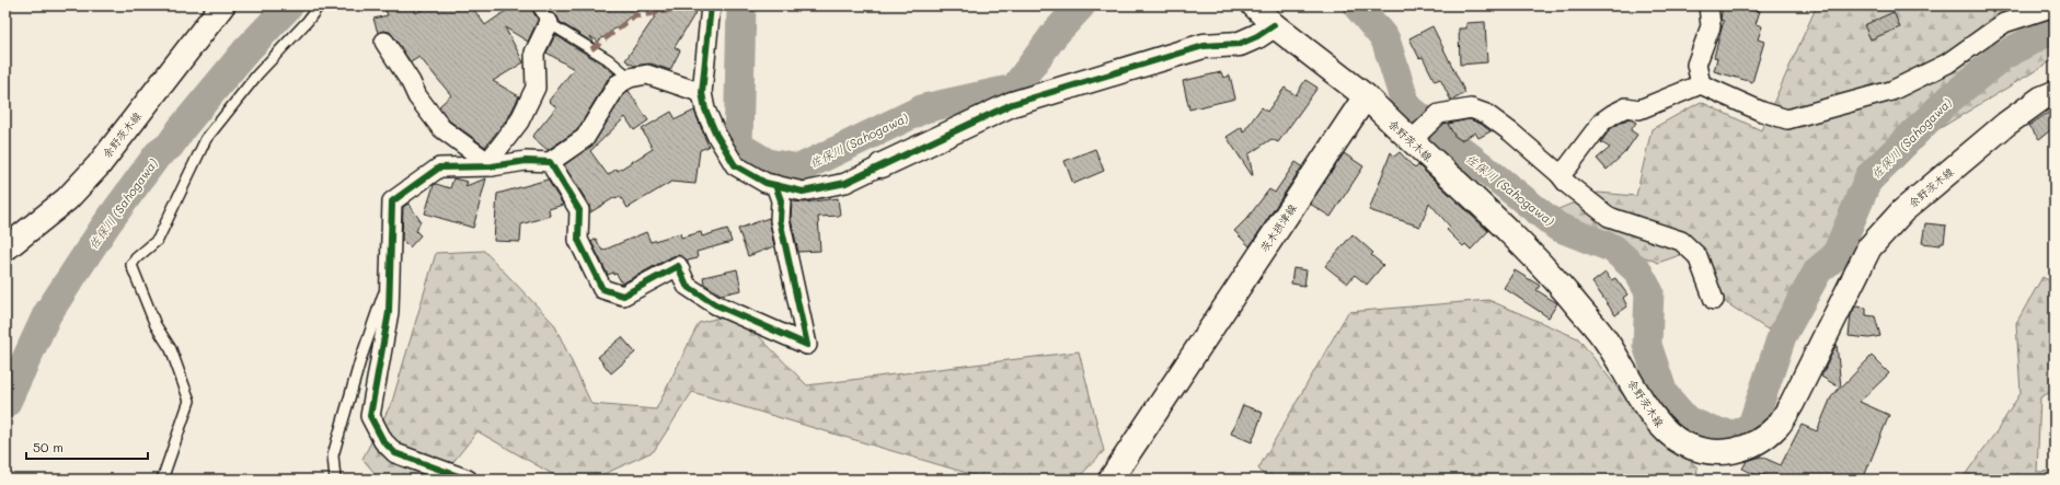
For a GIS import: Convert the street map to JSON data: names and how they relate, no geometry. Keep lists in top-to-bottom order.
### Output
{
  "streets": {
    "main road": ["余野茨木線", "茨木摂津線"]
  },
  "crossings": [
    ["余野茨木線", "茨木摂津線"]
  ],
  "water": ["佐保川 (Sahogawa)"],
  "scale_bar": "50 m"
}
